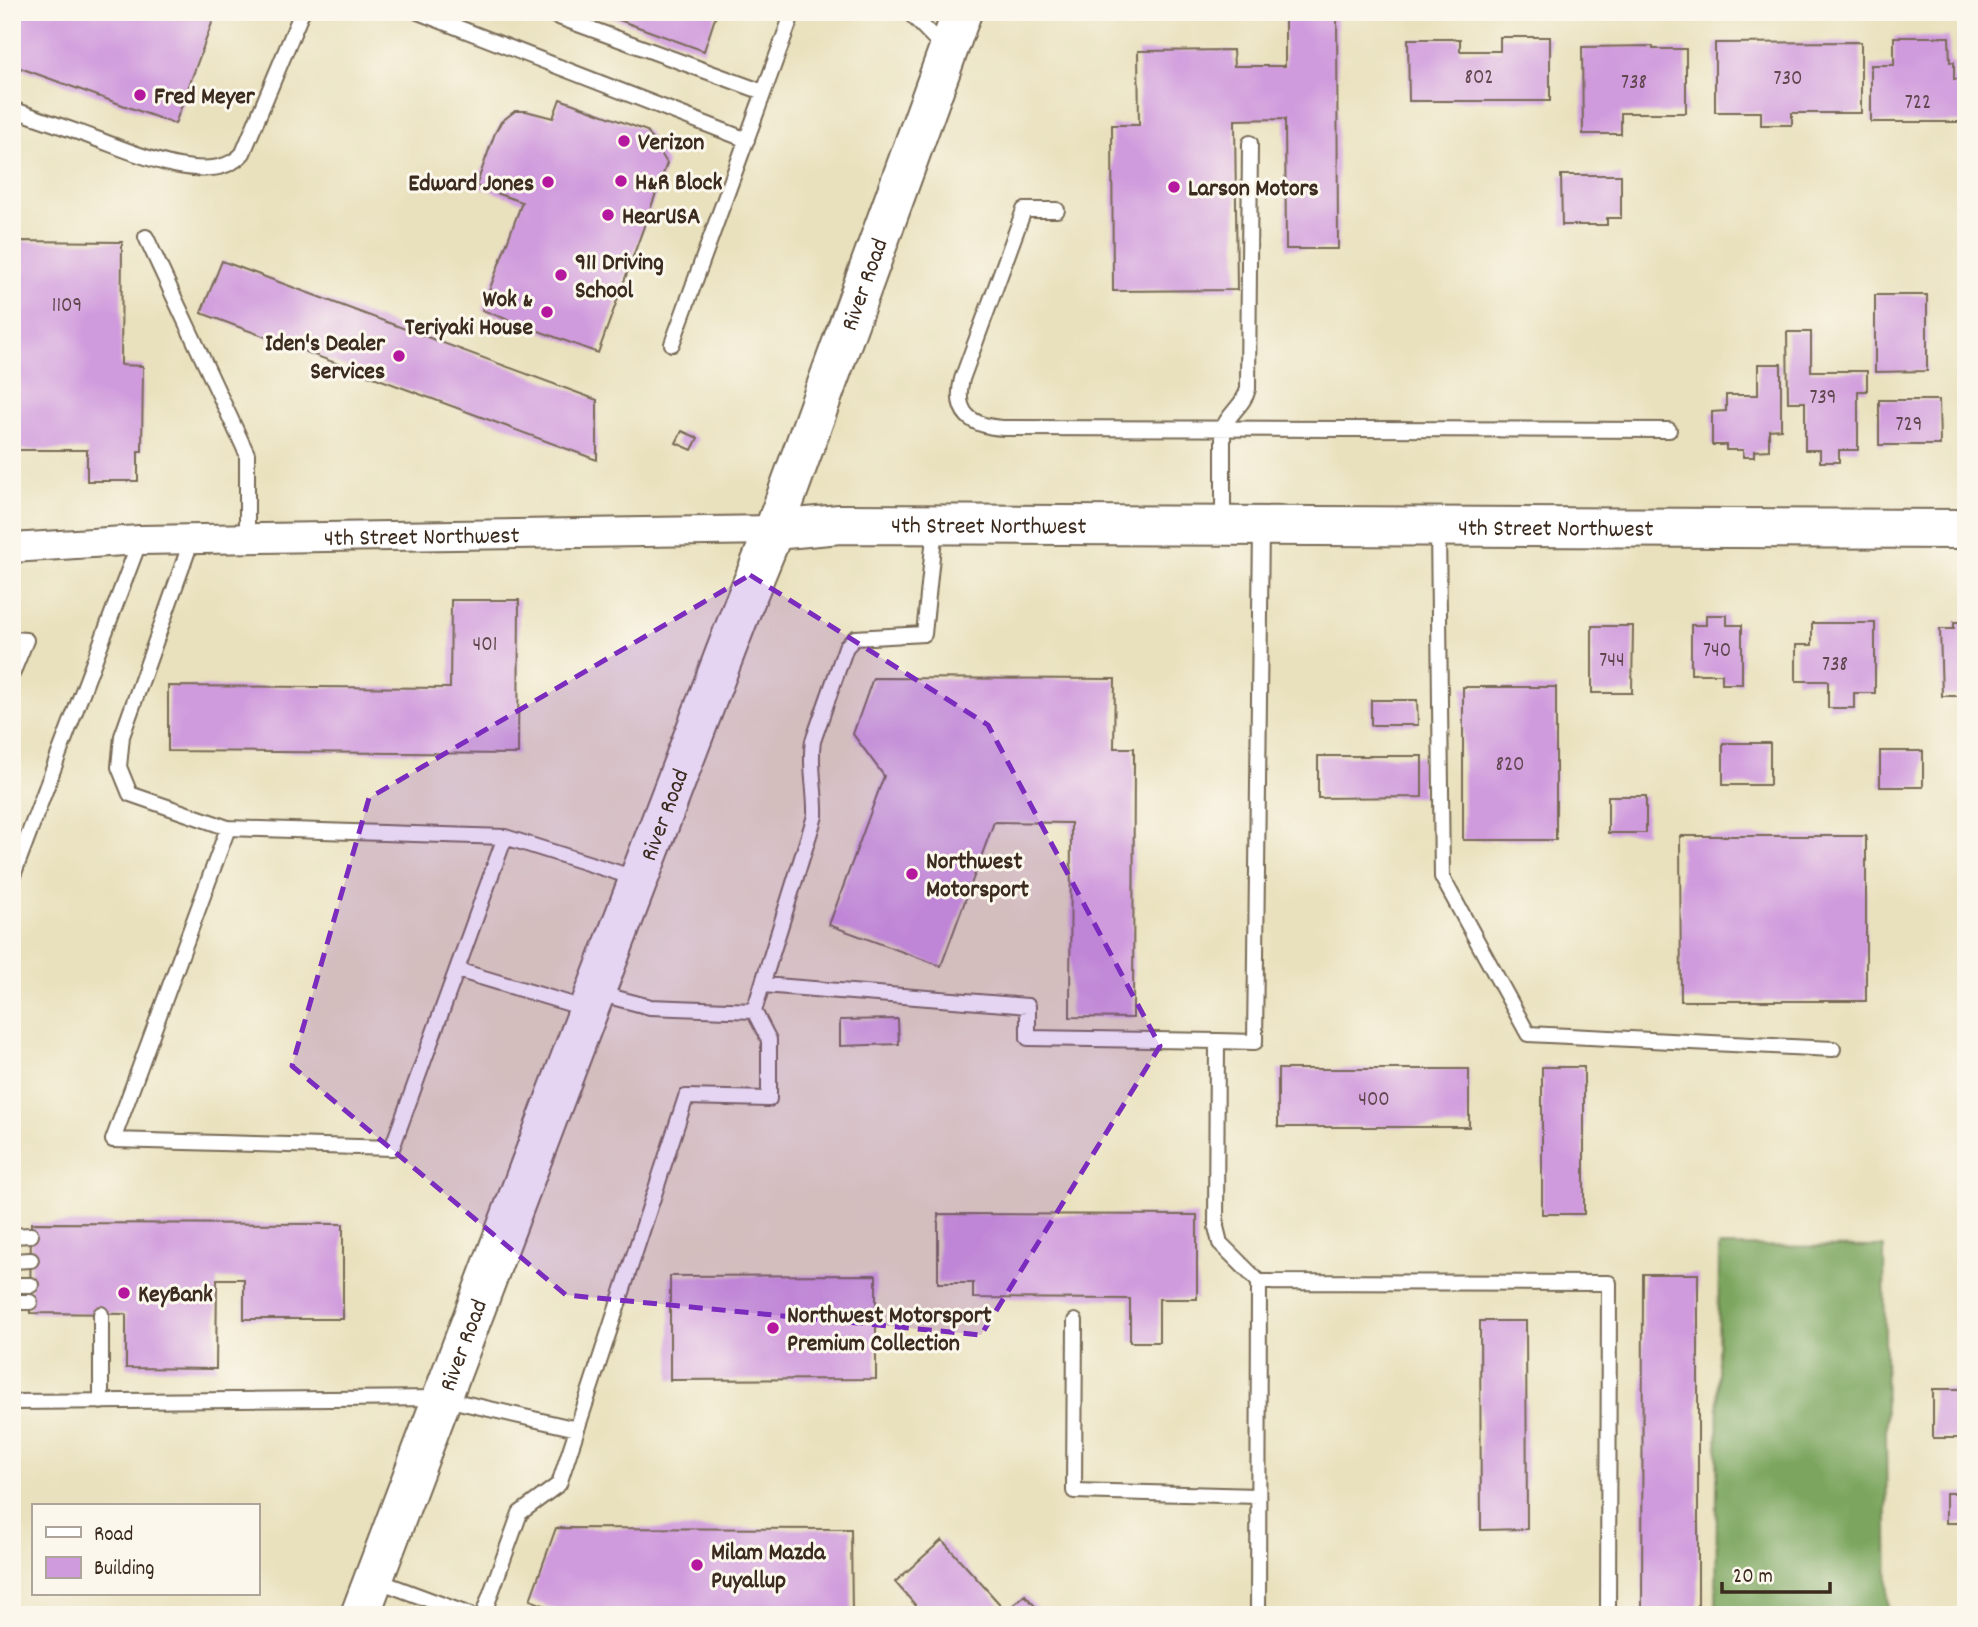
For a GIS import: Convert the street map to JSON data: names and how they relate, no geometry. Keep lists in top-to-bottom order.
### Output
{
  "streets": {
    "main road": ["River Road", "4th Street Northwest"]
  },
  "crossings": [
    ["River Road", "4th Street Northwest"]
  ],
  "places": [
    "Fred Meyer",
    "Verizon",
    "H&R Block",
    "Edward Jones",
    "Larson Motors",
    "HearUSA",
    "911 Driving School",
    "Wok & Teriyaki House",
    "Iden's Dealer Services",
    "Northwest Motorsport",
    "KeyBank",
    "Northwest Motorsport Premium Collection",
    "Milam Mazda Puyallup"
  ],
  "house_numbers": [
    "802",
    "730",
    "738",
    "722",
    "1109",
    "739",
    "729",
    "401",
    "740",
    "744",
    "738",
    "820",
    "400"
  ],
  "legend": ["Road", "Building"],
  "scale_bar": "20 m"
}
